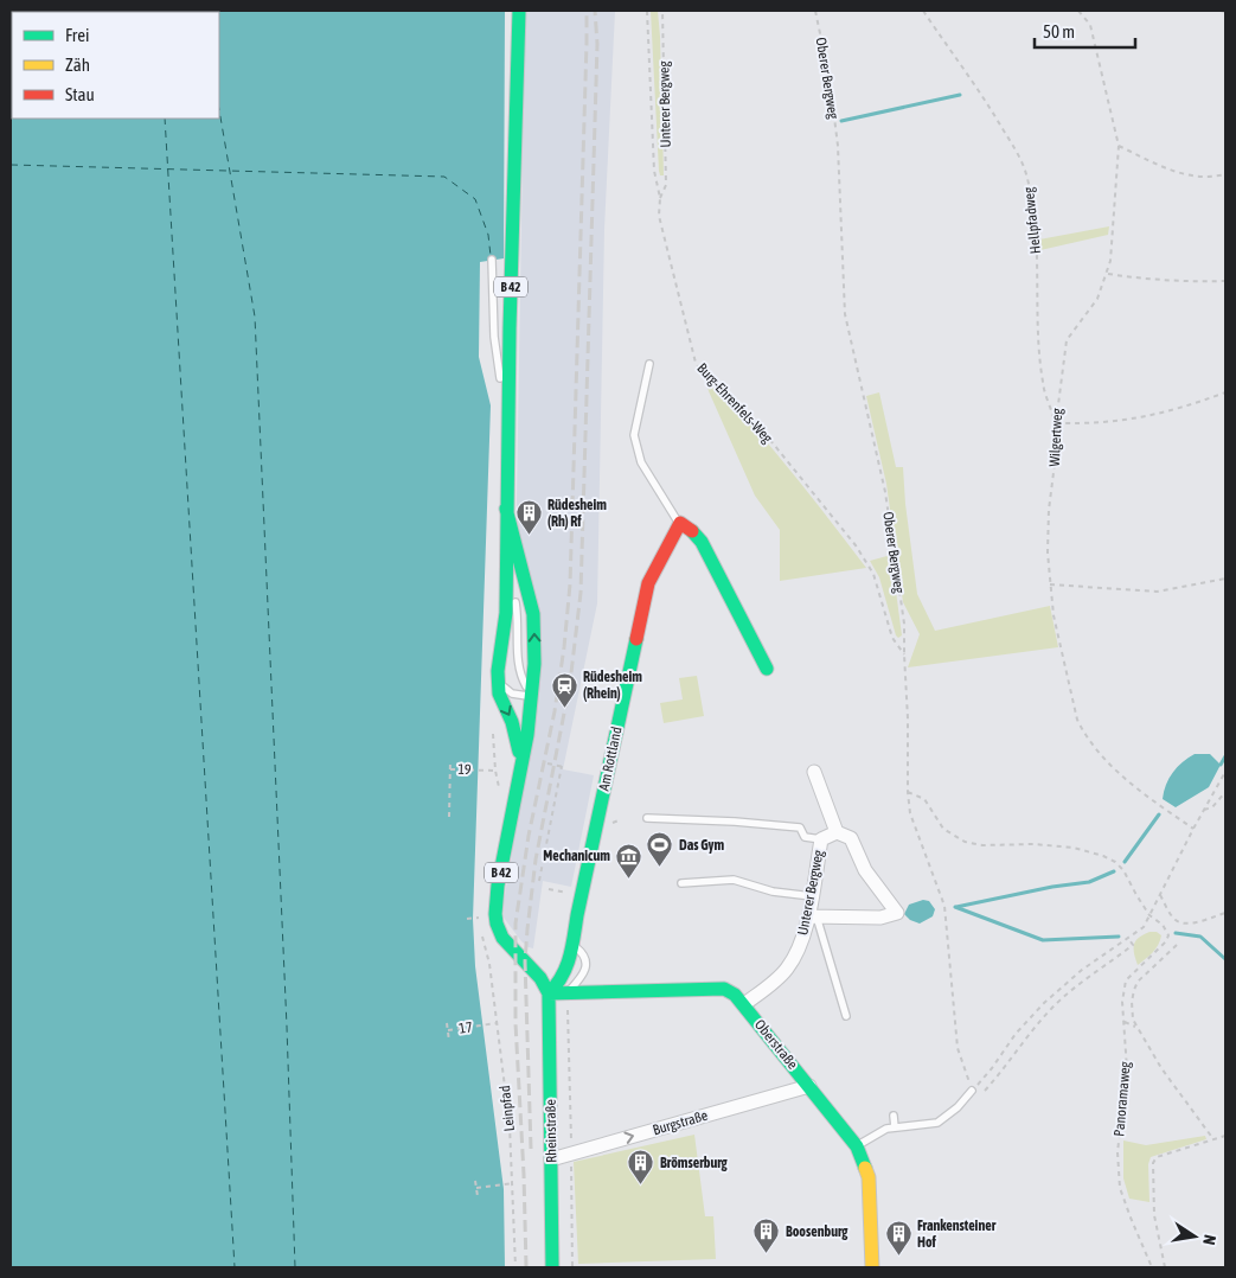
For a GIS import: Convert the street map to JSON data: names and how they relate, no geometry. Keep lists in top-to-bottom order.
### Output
{
  "streets": {
    "main road": [
      "B 42",
      "Am Rottland",
      "Oberstraße",
      "Rheinstraße"
    ],
    "street": ["Unterer Bergweg", "Burgstraße"],
    "path": [
      "Oberer Bergweg",
      "Hellpfadweg",
      "Burg-Ehrenfels-Weg",
      "Wilgertweg",
      "19",
      "17",
      "Panoramaweg",
      "Leinpfad"
    ]
  },
  "crossings": [
    ["Oberer Bergweg", "Burg-Ehrenfels-Weg"],
    ["Unterer Bergweg", "Burg-Ehrenfels-Weg"],
    ["Unterer Bergweg", "Oberstraße"],
    ["Hellpfadweg", "Wilgertweg"],
    ["B 42", "Am Rottland"],
    ["B 42", "Oberstraße"],
    ["B 42", "Rheinstraße"],
    ["Am Rottland", "Oberstraße"],
    ["Am Rottland", "Rheinstraße"],
    ["17", "Leinpfad"],
    ["Oberstraße", "Burgstraße"],
    ["Oberstraße", "Rheinstraße"],
    ["Burgstraße", "Rheinstraße"]
  ],
  "one_way": ["Burgstraße"],
  "places": {
    "building": [
      "Rüdesheim (Rh) Rf",
      "Brömserburg",
      "Boosenburg",
      "Frankensteiner Hof"
    ],
    "station": ["Rüdesheim (Rhein)"],
    "sports": ["Das Gym"],
    "museum": ["Mechanicum"]
  },
  "legend": ["Frei", "Zäh", "Stau"],
  "scale_bar": "50 m",
  "north": "right"
}
